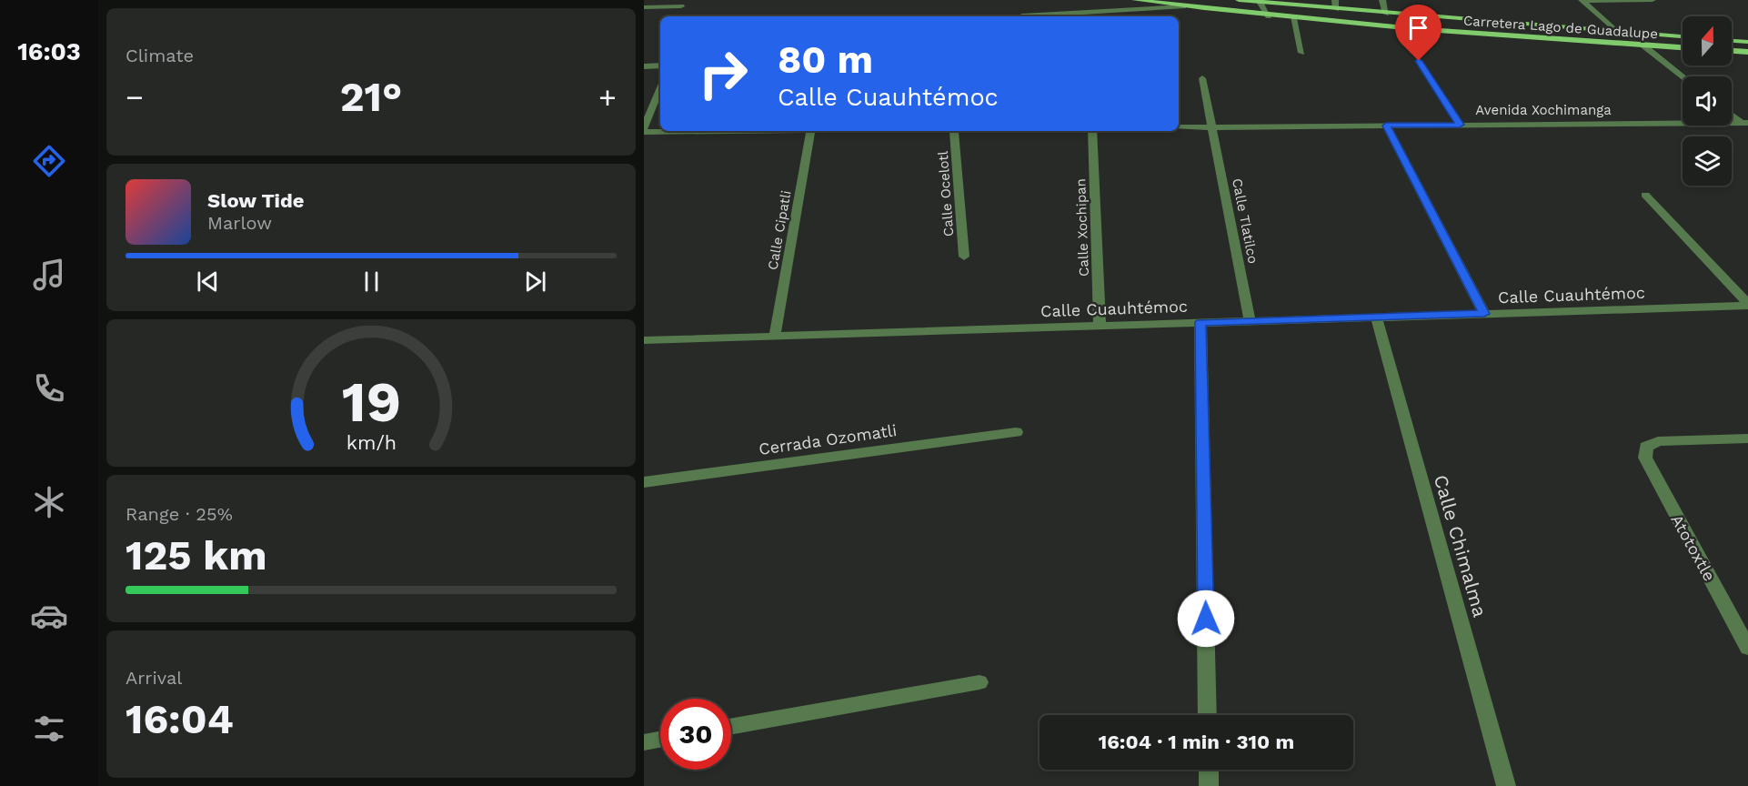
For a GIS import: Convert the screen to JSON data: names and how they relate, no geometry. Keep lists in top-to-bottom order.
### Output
{
  "streets": {
    "main road": ["Carretera Lago de Guadalupe"],
    "street": [
      "Avenida Xochimanga",
      "Calle Ocelotl",
      "Calle Tlatilco",
      "Calle Xochipan",
      "Calle Cipatli",
      "Calle Cuauhtémoc",
      "Cerrada Ozomatli",
      "Calle Chimalma",
      "Atotoxtle"
    ]
  },
  "crossings": [
    ["Avenida Xochimanga", "Calle Tlatilco"],
    ["Calle Tlatilco", "Calle Cuauhtémoc"],
    ["Calle Xochipan", "Calle Cuauhtémoc"],
    ["Calle Cipatli", "Calle Cuauhtémoc"],
    ["Calle Cuauhtémoc", "Calle Chimalma"]
  ],
  "north": "top",
  "page": {
    "tabs": "16:03",
    "tile": [
      "Climate",
      ["Range · 25%", "125 km"],
      ["Arrival", "16:04"]
    ],
    "turn": ["80 m", "Calle Cuauhtémoc"],
    "heat": ["−", "21°", "+"],
    "song": ["Slow Tide", "Marlow"],
    "limit": "30",
    "trip": "16:04 · 1 min · 310 m",
    "gauge": ["19", "km/h"]
  }
}
